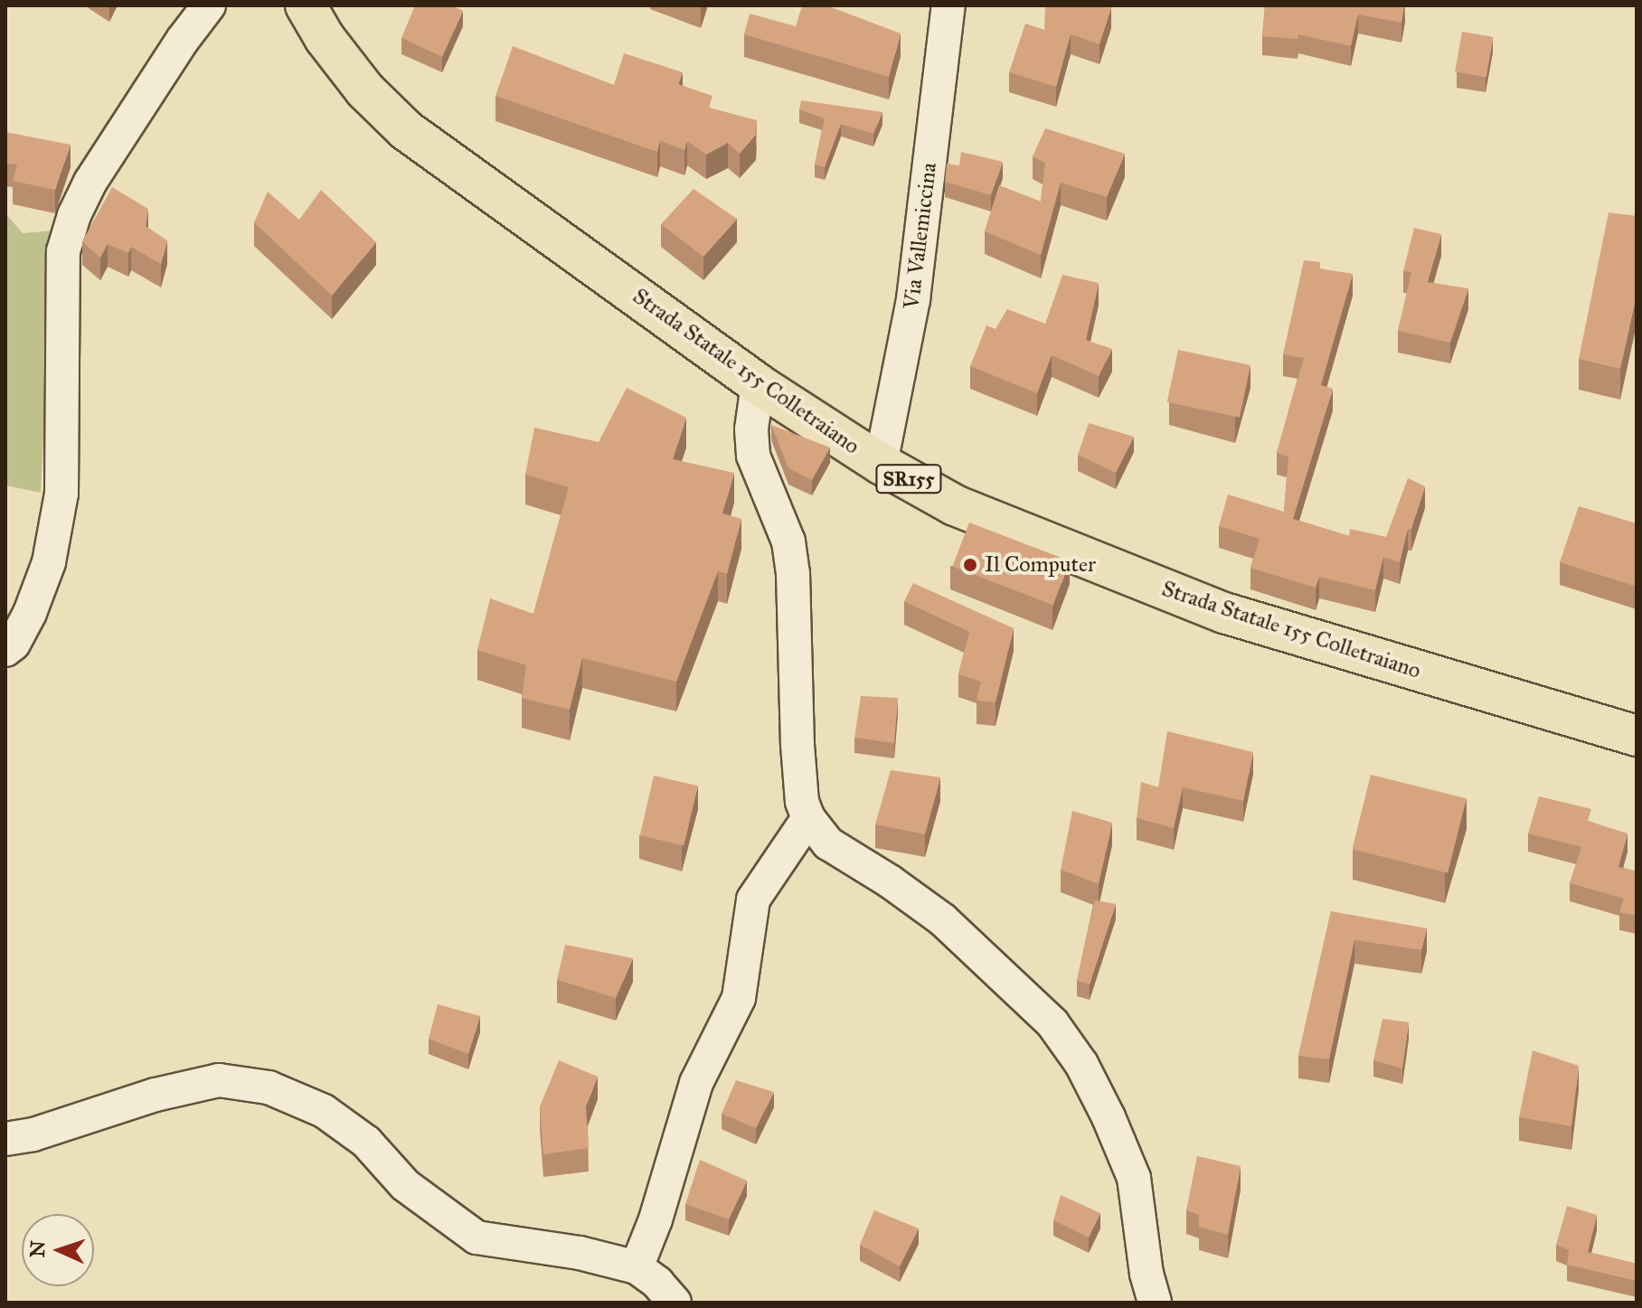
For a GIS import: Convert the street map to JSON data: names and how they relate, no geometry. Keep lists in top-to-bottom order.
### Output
{
  "streets": {
    "main road": ["Strada Statale 155 Colletraiano", "SR155"],
    "street": ["Via Vallemiccina"]
  },
  "crossings": [
    ["Via Vallemiccina", "Strada Statale 155 Colletraiano"]
  ],
  "places": ["Il Computer"],
  "north": "left"
}
